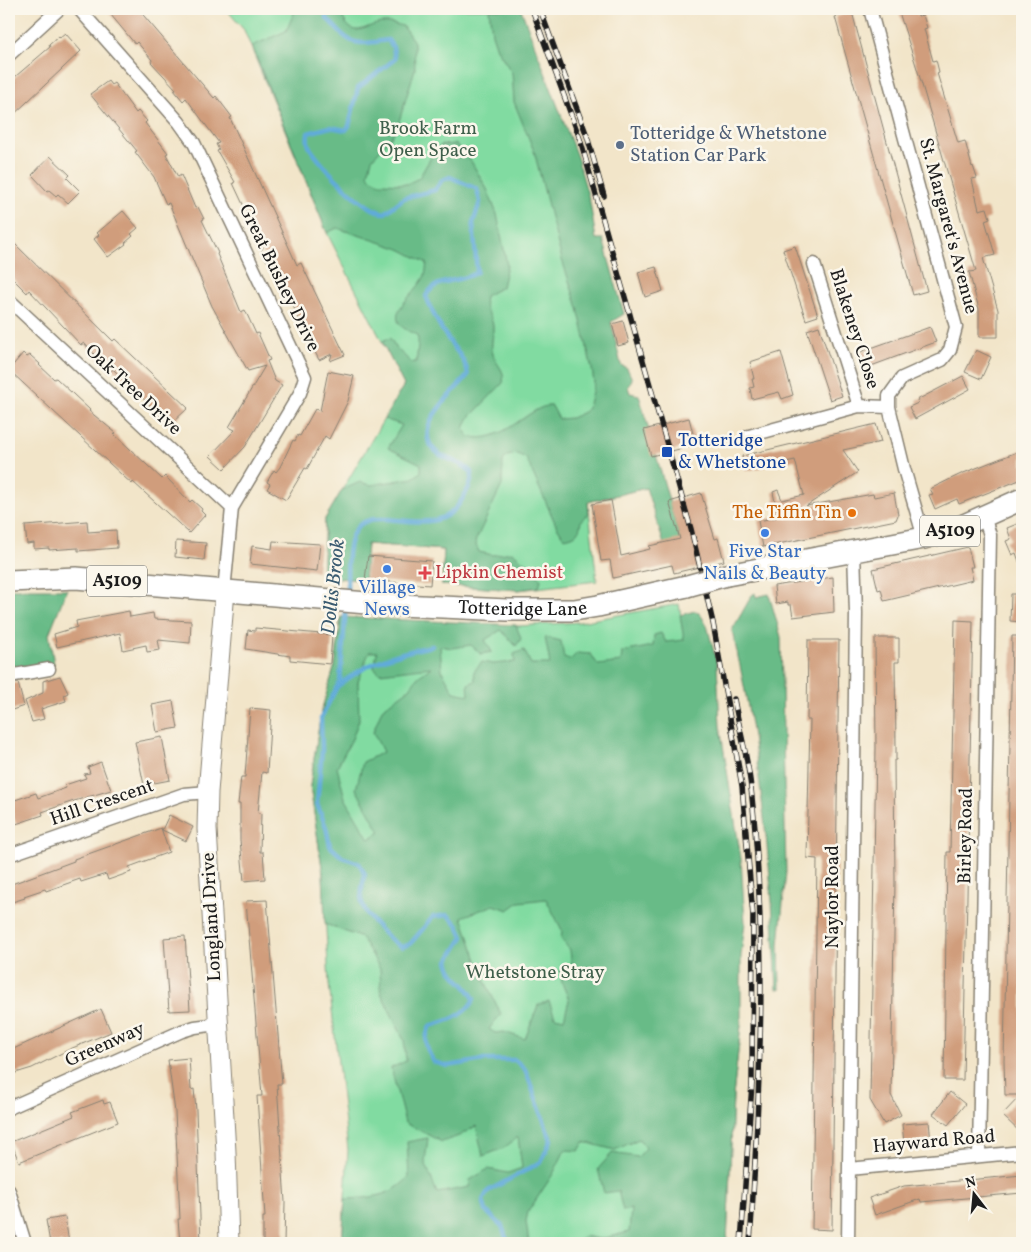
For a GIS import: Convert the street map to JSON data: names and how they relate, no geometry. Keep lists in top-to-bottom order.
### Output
{
  "streets": {
    "main road": ["A5109", "Totteridge Lane"],
    "street": [
      "St. Margaret's Avenue",
      "Great Bushey Drive",
      "Blakeney Close",
      "Oak Tree Drive",
      "Hill Crescent",
      "Birley Road",
      "Naylor Road",
      "Longland Drive",
      "Greenway",
      "Hayward Road"
    ]
  },
  "crossings": [
    ["Great Bushey Drive", "Oak Tree Drive"],
    ["Great Bushey Drive", "Totteridge Lane"],
    ["Great Bushey Drive", "Longland Drive"],
    ["Totteridge Lane", "Birley Road"],
    ["Totteridge Lane", "Naylor Road"],
    ["Totteridge Lane", "Longland Drive"],
    ["Hill Crescent", "Longland Drive"],
    ["Birley Road", "Hayward Road"],
    ["Naylor Road", "Hayward Road"],
    ["Longland Drive", "Greenway"]
  ],
  "water": ["Dollis Brook"],
  "parks": ["Brook Farm Open Space", "Whetstone Stray"],
  "places": {
    "other": [
      "Totteridge & Whetstone Station Car Park",
      "The Tiffin Tin",
      "Five Star Nails & Beauty",
      "Village News"
    ],
    "transit": ["Totteridge & Whetstone"],
    "health": ["Lipkin Chemist"]
  },
  "north": "top"
}
